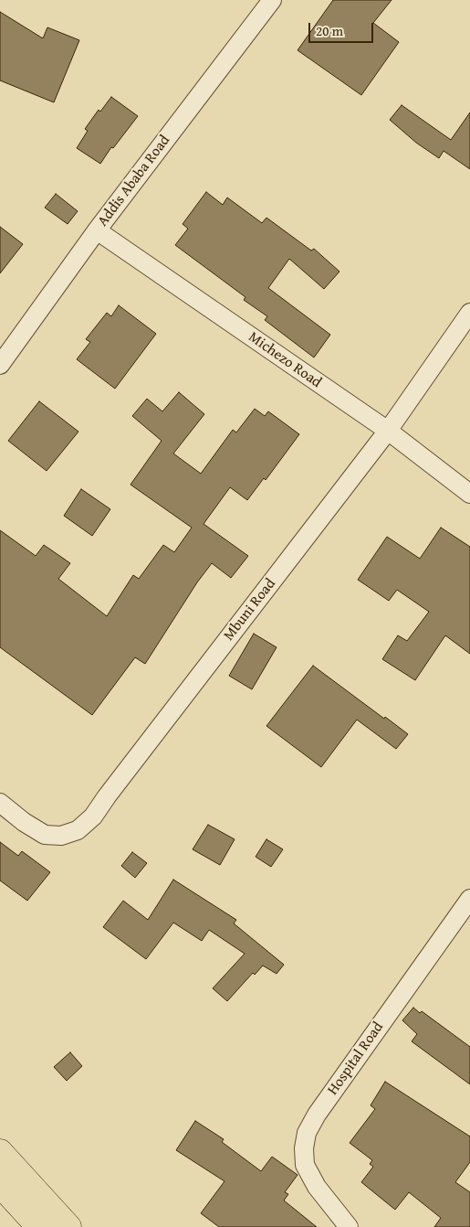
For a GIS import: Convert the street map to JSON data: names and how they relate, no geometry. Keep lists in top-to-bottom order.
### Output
{
  "streets": {
    "street": [
      "Addis Ababa Road",
      "Michezo Road",
      "Mbuni Road",
      "Hospital Road"
    ]
  },
  "crossings": [
    ["Addis Ababa Road", "Michezo Road"],
    ["Michezo Road", "Mbuni Road"]
  ],
  "scale_bar": "20 m"
}
